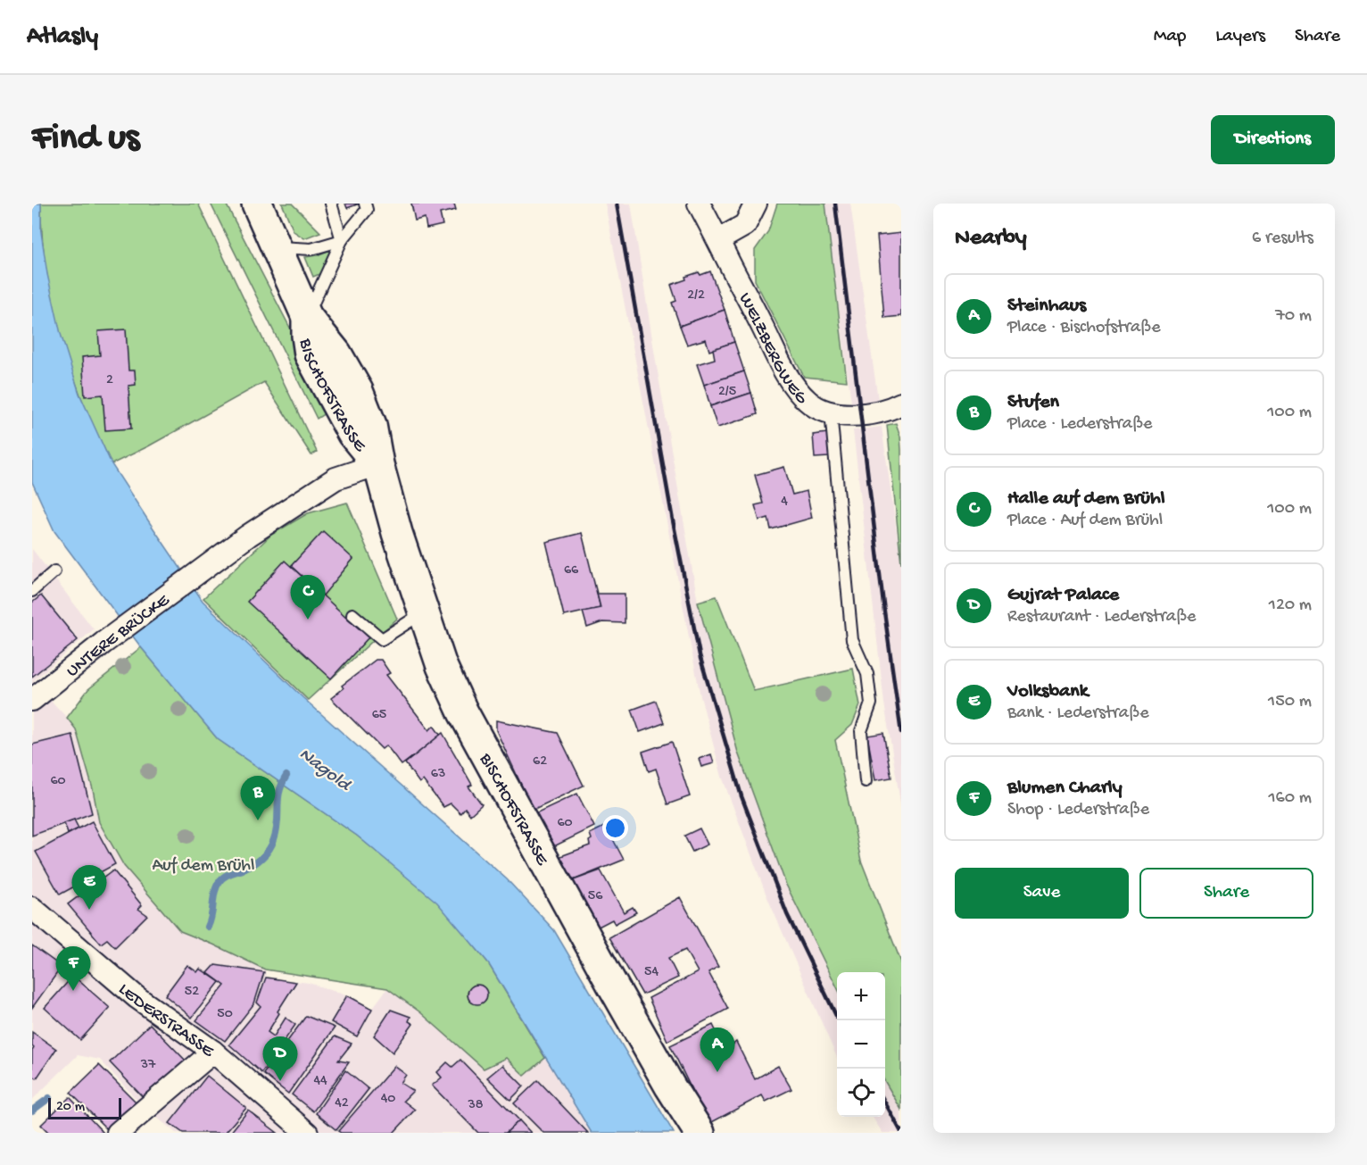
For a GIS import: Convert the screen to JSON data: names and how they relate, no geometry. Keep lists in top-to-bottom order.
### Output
{
  "streets": {
    "main road": ["BISCHOFSTRASSE"],
    "street": ["WELZBERGWEG", "UNTERE BRÜCKE", "LEDERSTRASSE"]
  },
  "crossings": [
    ["BISCHOFSTRASSE", "UNTERE BRÜCKE"]
  ],
  "water": ["Nagold"],
  "parks": ["Auf dem Brühl"],
  "house_numbers": [
    "2/2",
    "2",
    "2/5",
    "4",
    "66",
    "65",
    "62",
    "63",
    "60",
    "60",
    "56",
    "54",
    "52",
    "50",
    "37",
    "44",
    "40",
    "42",
    "38"
  ],
  "scale_bar": "20 m",
  "page": {
    "header": "Atlasly",
    "nav": ["Map", "Layers", "Share"],
    "buttons": [
      "Directions",
      ["Save", "Share"]
    ],
    "title": "Find us",
    "heading": ["Nearby", "6 results"],
    "list": [
      {
        "mark": "A",
        "name": "Steinhaus",
        "note": "Place · Bischofstraße",
        "value": "70 m"
      },
      {
        "mark": "B",
        "name": "Stufen",
        "note": "Place · Lederstraße",
        "value": "100 m"
      },
      {
        "mark": "C",
        "name": "Halle auf dem Brühl",
        "note": "Place · Auf dem Brühl",
        "value": "100 m"
      },
      {
        "mark": "D",
        "name": "Gujrat Palace",
        "note": "Restaurant · Lederstraße",
        "value": "120 m"
      },
      {
        "mark": "E",
        "name": "Volksbank",
        "note": "Bank · Lederstraße",
        "value": "150 m"
      },
      {
        "mark": "F",
        "name": "Blumen Charly",
        "note": "Shop · Lederstraße",
        "value": "160 m"
      }
    ],
    "pins": [
      "C",
      "B",
      "E",
      "F",
      "A",
      "D"
    ],
    "map_buttons": ["+", "−"],
    "scale": "20 m"
  }
}
